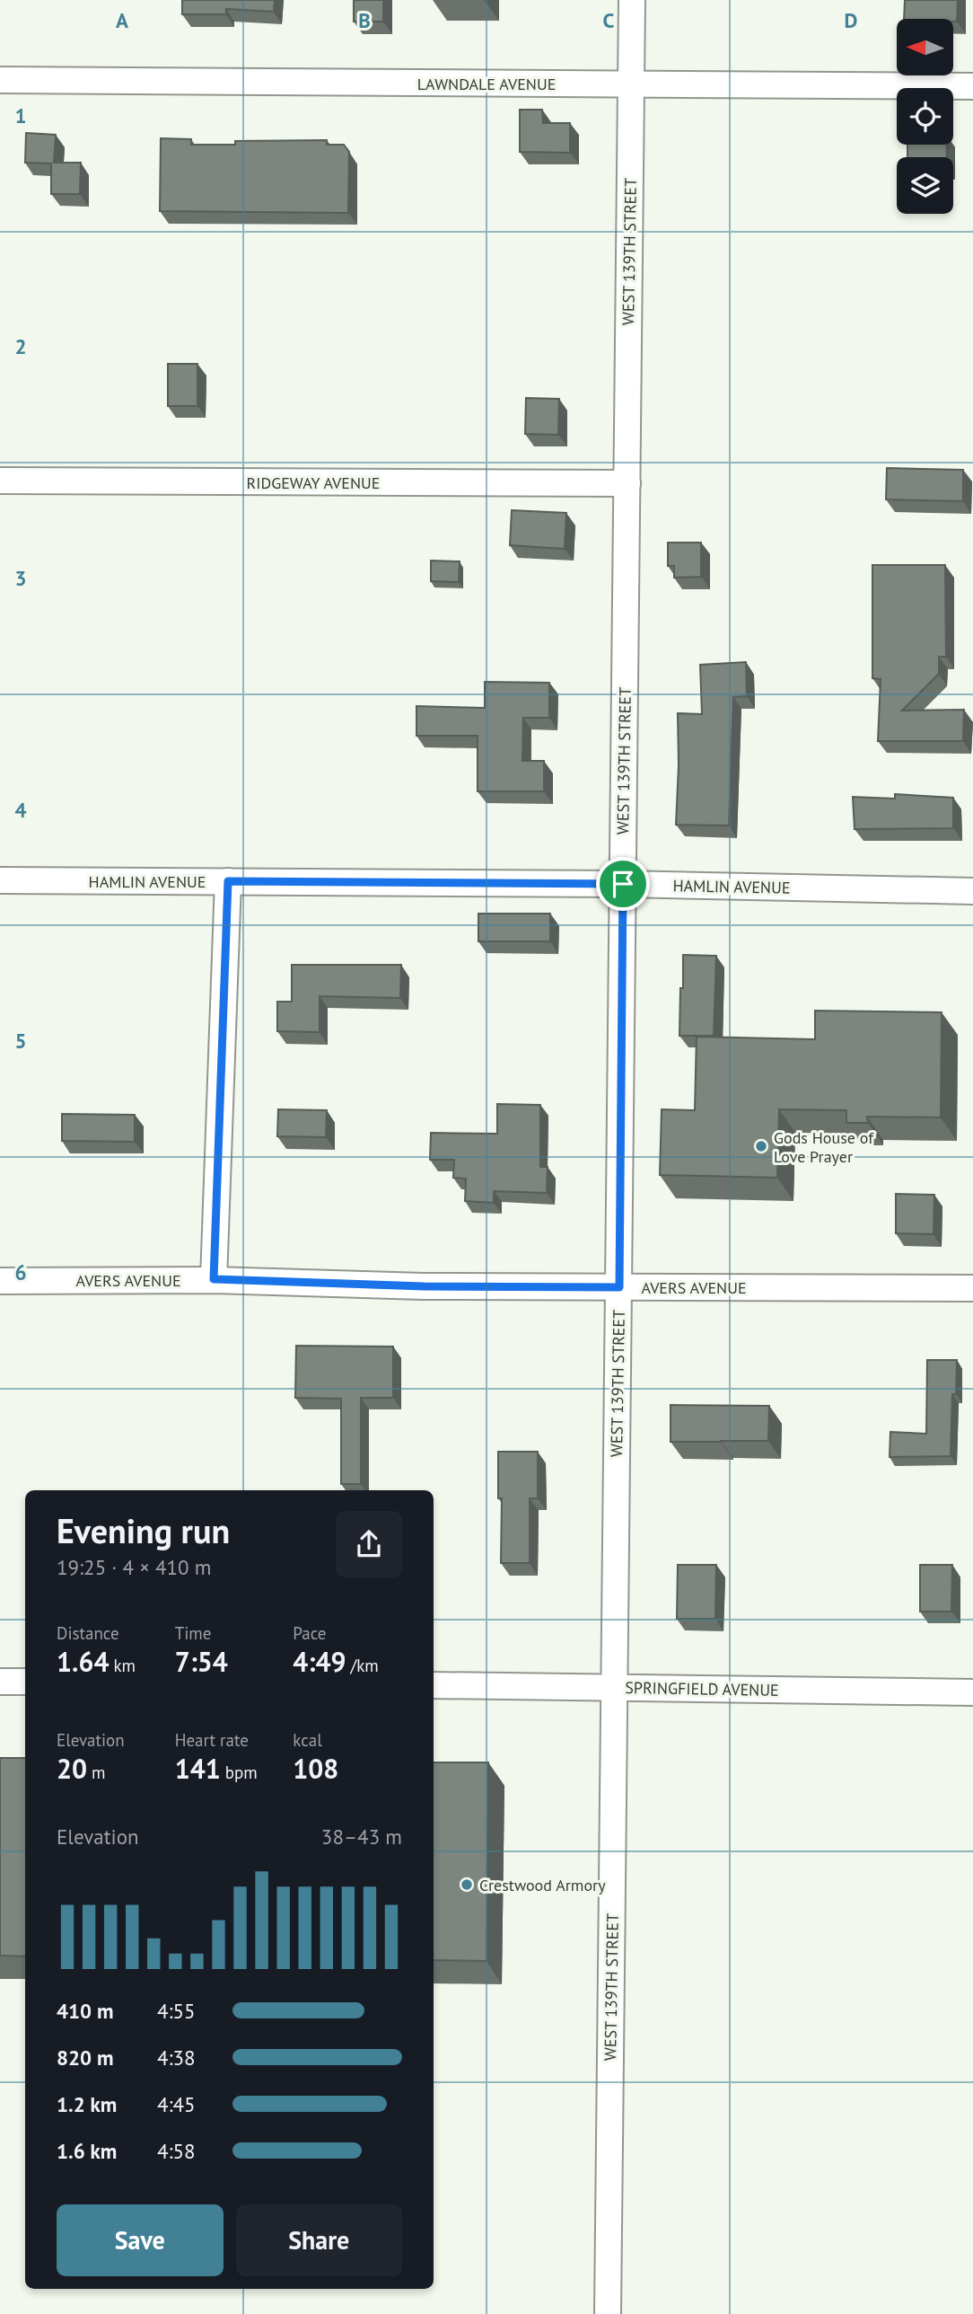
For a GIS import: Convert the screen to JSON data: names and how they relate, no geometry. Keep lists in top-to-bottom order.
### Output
{
  "streets": {
    "street": [
      "LAWNDALE AVENUE",
      "WEST 139TH STREET",
      "RIDGEWAY AVENUE",
      "HAMLIN AVENUE",
      "AVERS AVENUE",
      "SPRINGFIELD AVENUE"
    ]
  },
  "crossings": [
    ["LAWNDALE AVENUE", "WEST 139TH STREET"],
    ["WEST 139TH STREET", "RIDGEWAY AVENUE"],
    ["WEST 139TH STREET", "HAMLIN AVENUE"],
    ["WEST 139TH STREET", "AVERS AVENUE"],
    ["WEST 139TH STREET", "SPRINGFIELD AVENUE"]
  ],
  "places": ["Gods House of Love Prayer", "Crestwood Armory"],
  "north": "left",
  "page": {
    "heading": ["Evening run", "19:25 · 4 × 410 m"],
    "stats": [
      ["Distance", "1.64 km"],
      ["Time", "7:54"],
      ["Pace", "4:49 /km"],
      ["Elevation", "20 m"],
      ["Heart rate", "141 bpm"],
      ["kcal", "108"]
    ],
    "chart": ["Elevation", "38–43 m"],
    "list": [
      {
        "name": "410 m",
        "note": "4:55"
      },
      {
        "name": "820 m",
        "note": "4:38"
      },
      {
        "name": "1.2 km",
        "note": "4:45"
      },
      {
        "name": "1.6 km",
        "note": "4:58"
      }
    ],
    "buttons": ["Save", "Share"]
  },
  "grid": {
    "columns": [
      "A",
      "B",
      "C",
      "D"
    ],
    "rows": [
      "1",
      "2",
      "3",
      "4",
      "5",
      "6"
    ]
  }
}
